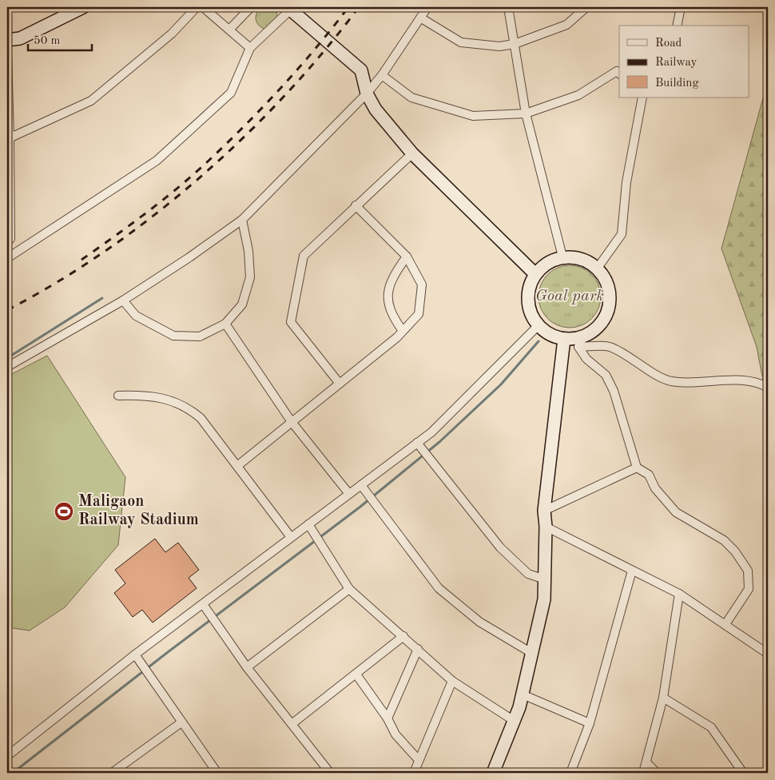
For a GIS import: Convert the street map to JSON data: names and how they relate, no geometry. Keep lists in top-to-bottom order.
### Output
{
  "parks": ["Goal park"],
  "places": {
    "sports": ["Maligaon Railway Stadium"]
  },
  "legend": ["Road", "Railway", "Building"],
  "scale_bar": "50 m"
}
